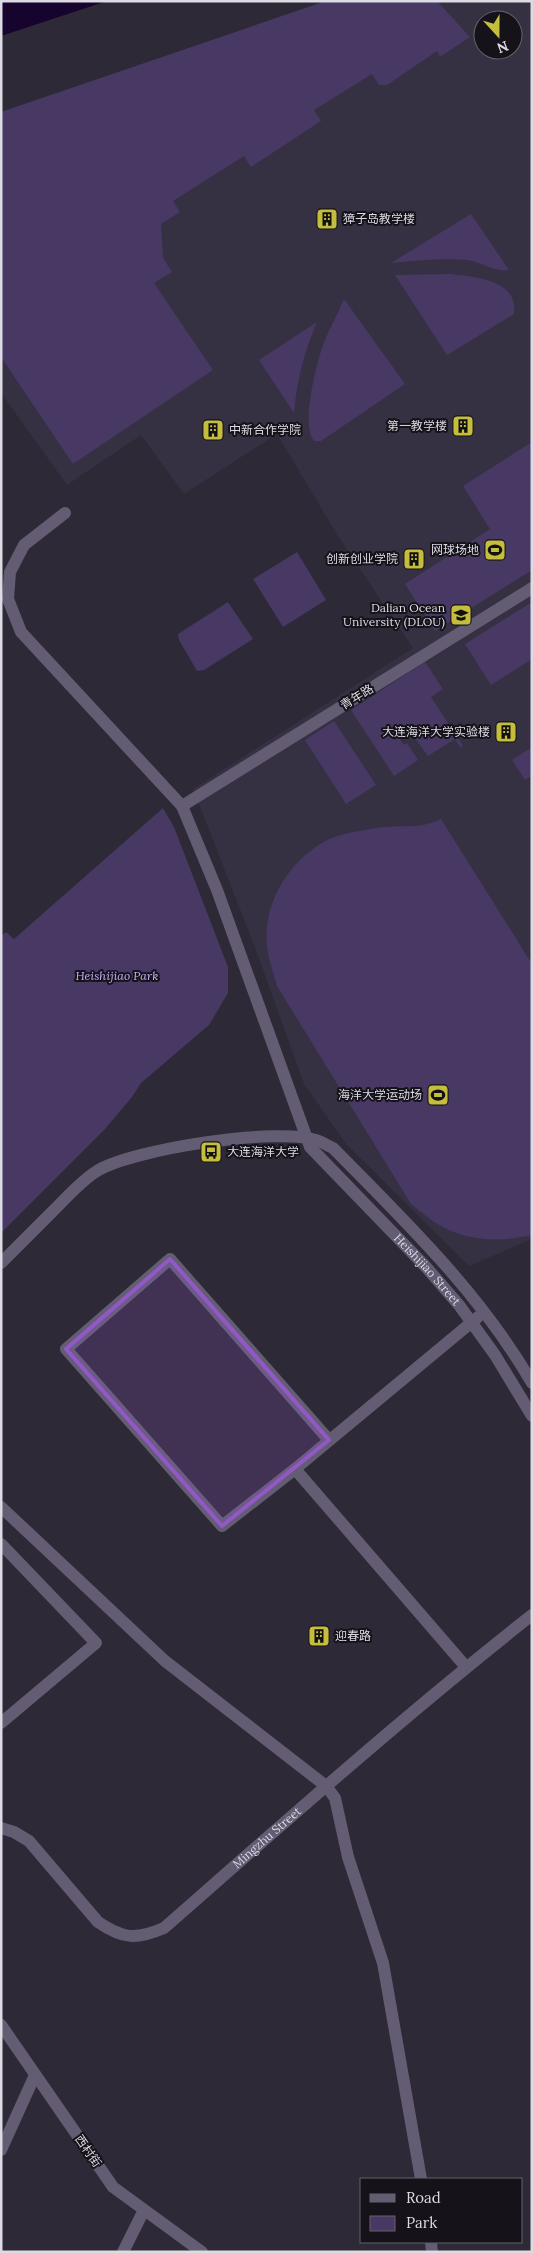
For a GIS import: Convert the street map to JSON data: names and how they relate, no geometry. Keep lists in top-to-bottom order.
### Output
{
  "streets": {
    "street": [
      "青年路",
      "Heishijiao Street",
      "Mingzhu Street",
      "西村街"
    ]
  },
  "parks": ["Heishijiao Park"],
  "places": {
    "building": [
      "獐子岛教学楼",
      "第一教学楼",
      "中新合作学院",
      "创新创业学院",
      "大连海洋大学实验楼",
      "迎春路"
    ],
    "sports": ["网球场地", "海洋大学运动场"],
    "school or university": ["Dalian Ocean University (DLOU)"],
    "bus stop": ["大连海洋大学"]
  },
  "legend": ["Road", "Park"],
  "north": "bottom"
}
